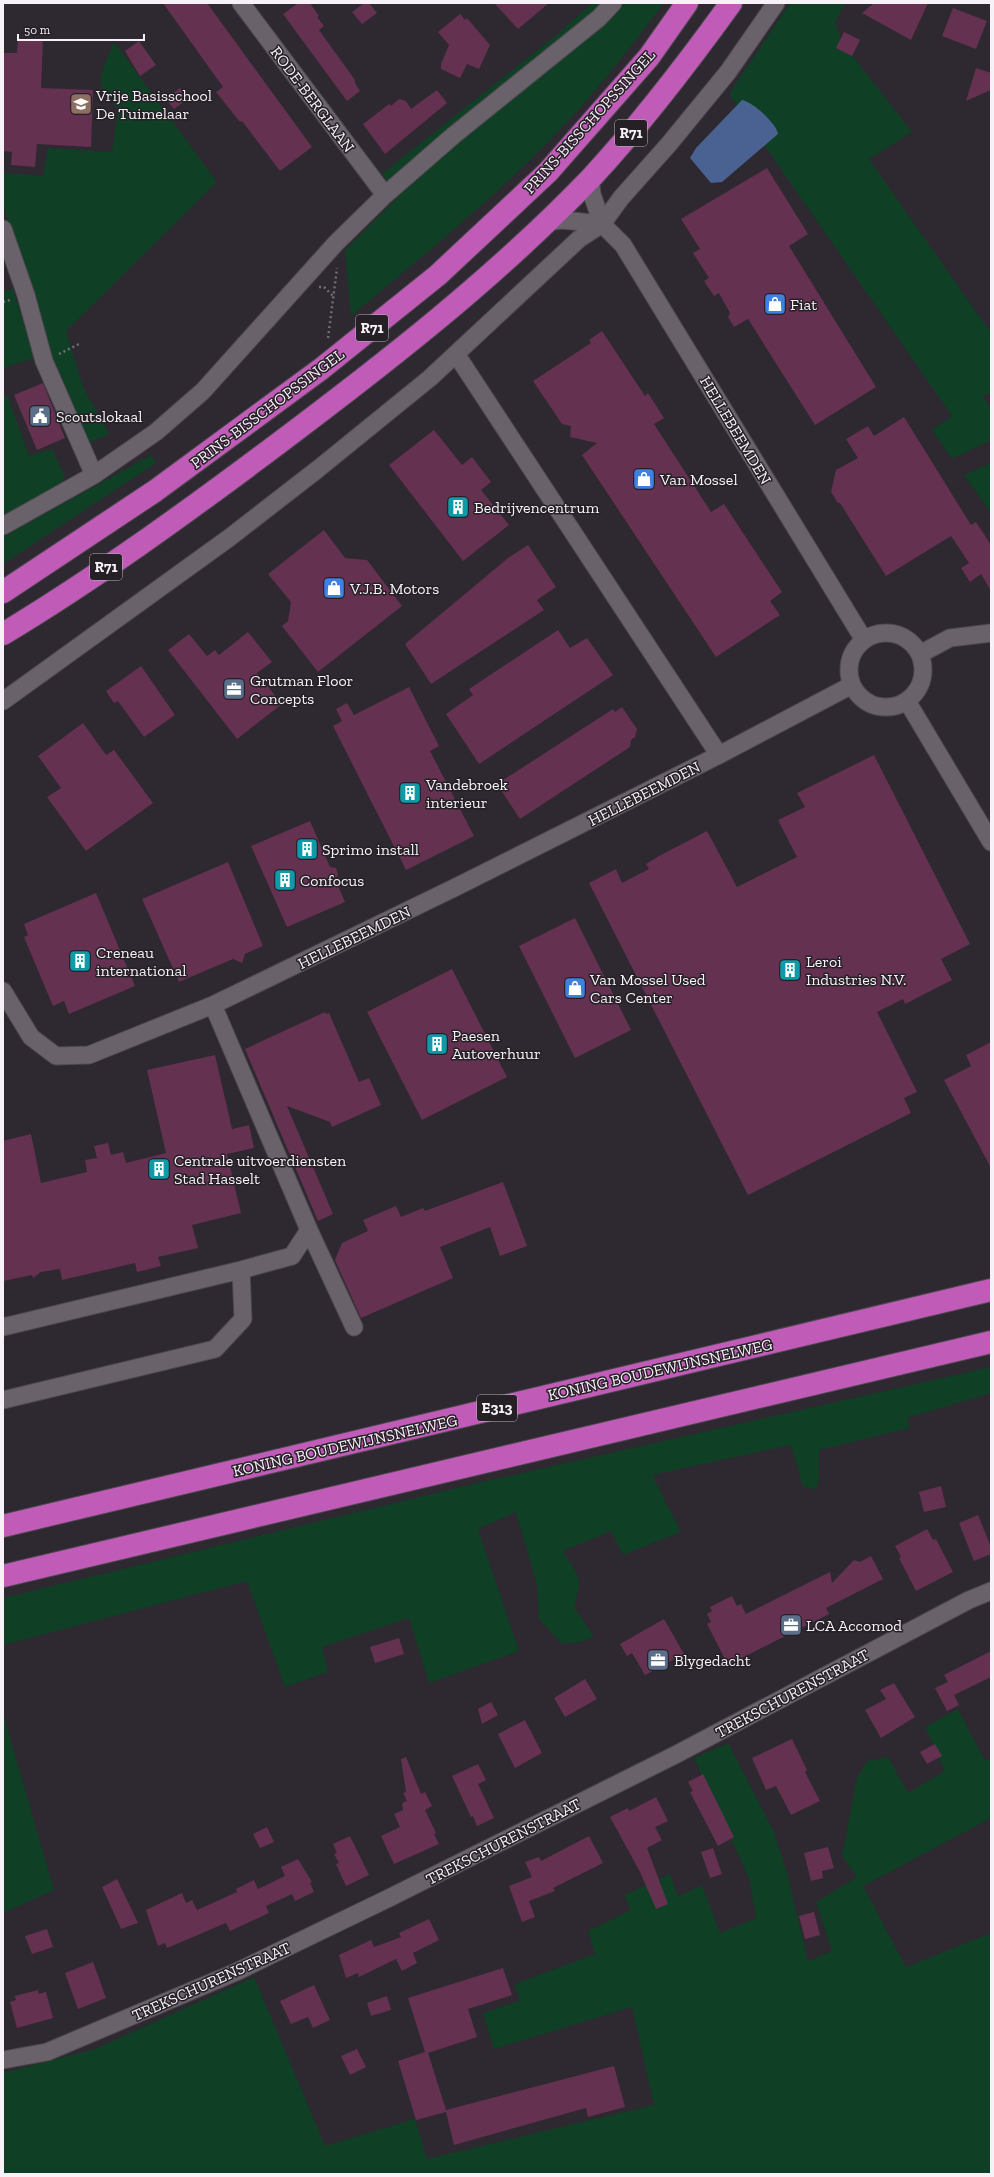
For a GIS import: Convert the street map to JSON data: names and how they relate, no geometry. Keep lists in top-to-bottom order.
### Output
{
  "streets": {
    "highway": [
      "PRINS-BISSCHOPSSINGEL",
      "R71",
      "KONING BOUDEWIJNSNELWEG",
      "E313"
    ],
    "street": ["RODE-BERGLAAN", "HELLEBEEMDEN", "TREKSCHURENSTRAAT"]
  },
  "places": {
    "school or university": ["Vrije Basisschool De Tuimelaar"],
    "shop": [
      "Fiat",
      "Van Mossel",
      "V.J.B. Motors",
      "Van Mossel Used Cars Center"
    ],
    "public building": ["Scoutslokaal"],
    "building": [
      "Bedrijvencentrum",
      "Vandebroek interieur",
      "Sprimo install",
      "Confocus",
      "Creneau international",
      "Leroi Industries N.V.",
      "Paesen Autoverhuur",
      "Centrale uitvoerdiensten Stad Hasselt"
    ],
    "office": ["Grutman Floor Concepts", "LCA Accomod", "Blygedacht"]
  },
  "scale_bar": "50 m"
}
